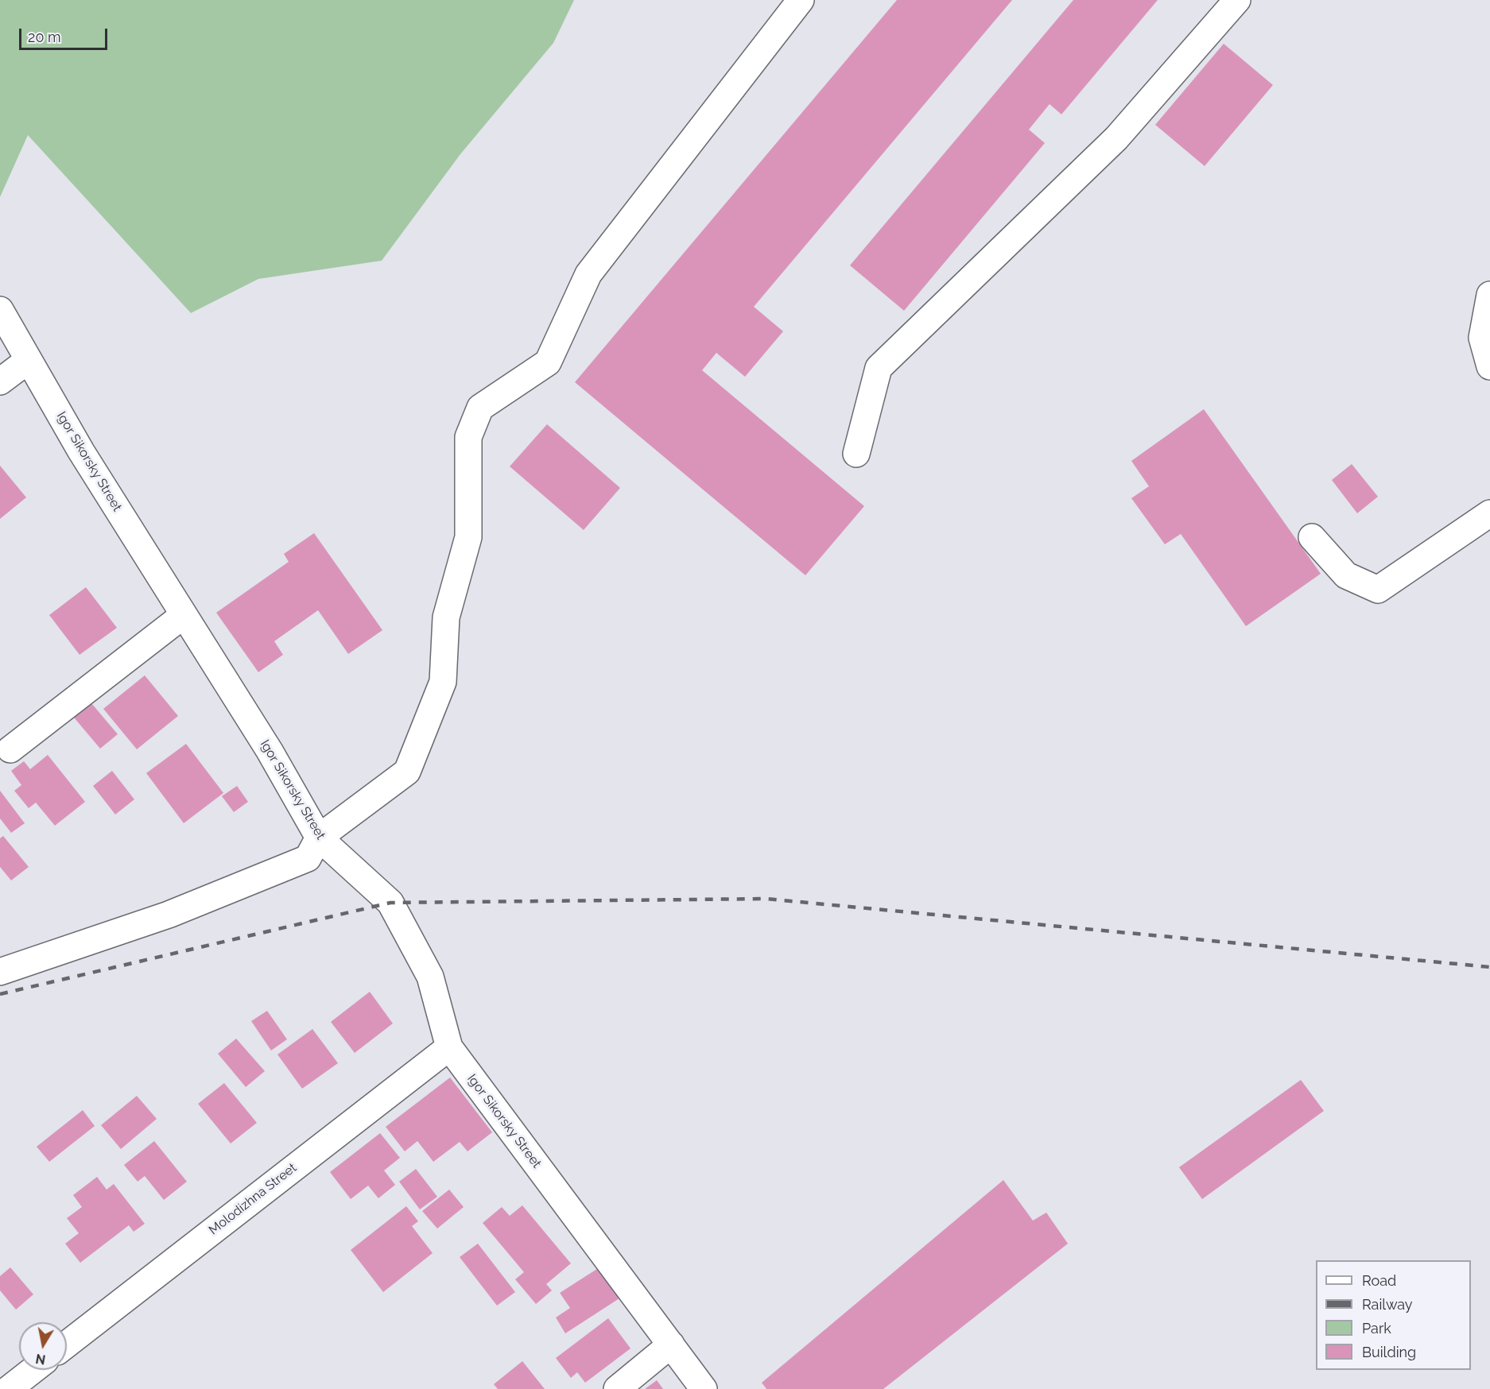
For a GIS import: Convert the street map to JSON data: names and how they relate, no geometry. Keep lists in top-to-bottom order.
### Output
{
  "streets": {
    "street": ["Igor Sikorsky Street", "Molodizhna Street"]
  },
  "crossings": [
    ["Igor Sikorsky Street", "Molodizhna Street"]
  ],
  "legend": [
    "Road",
    "Railway",
    "Park",
    "Building"
  ],
  "scale_bar": "20 m",
  "north": "bottom"
}
